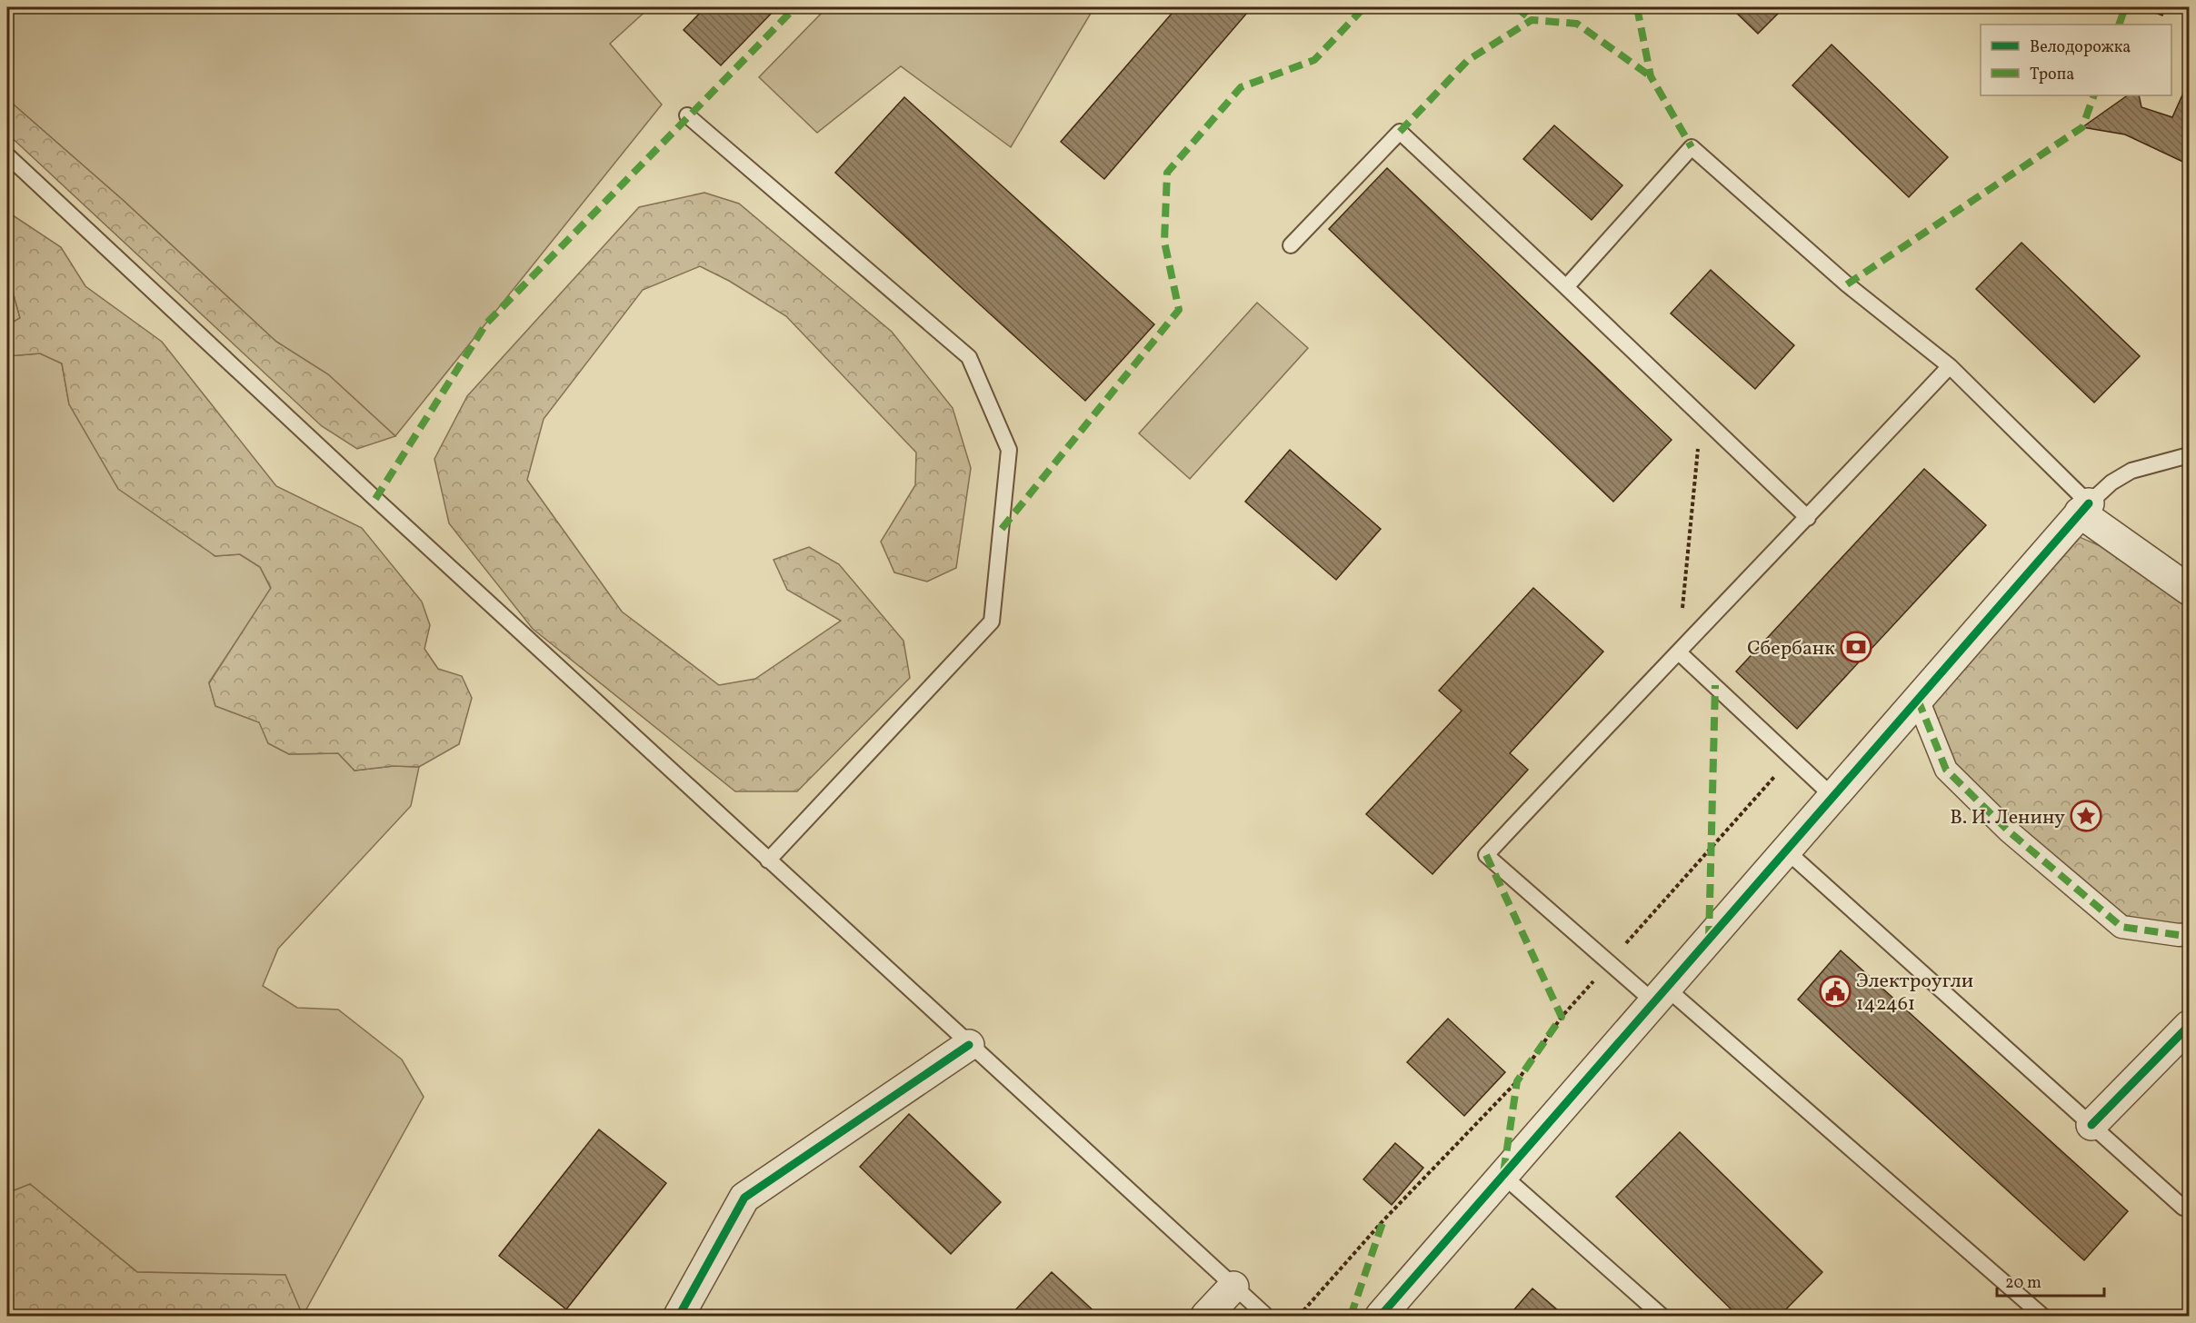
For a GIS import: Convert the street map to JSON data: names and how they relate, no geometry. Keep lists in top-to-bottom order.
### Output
{
  "places": {
    "bank": ["Сбербанк"],
    "place": ["В. И. Ленину"],
    "public building": ["Электроугли 142461"]
  },
  "legend": ["Велодорожка", "Тропа"],
  "scale_bar": "20 m"
}
